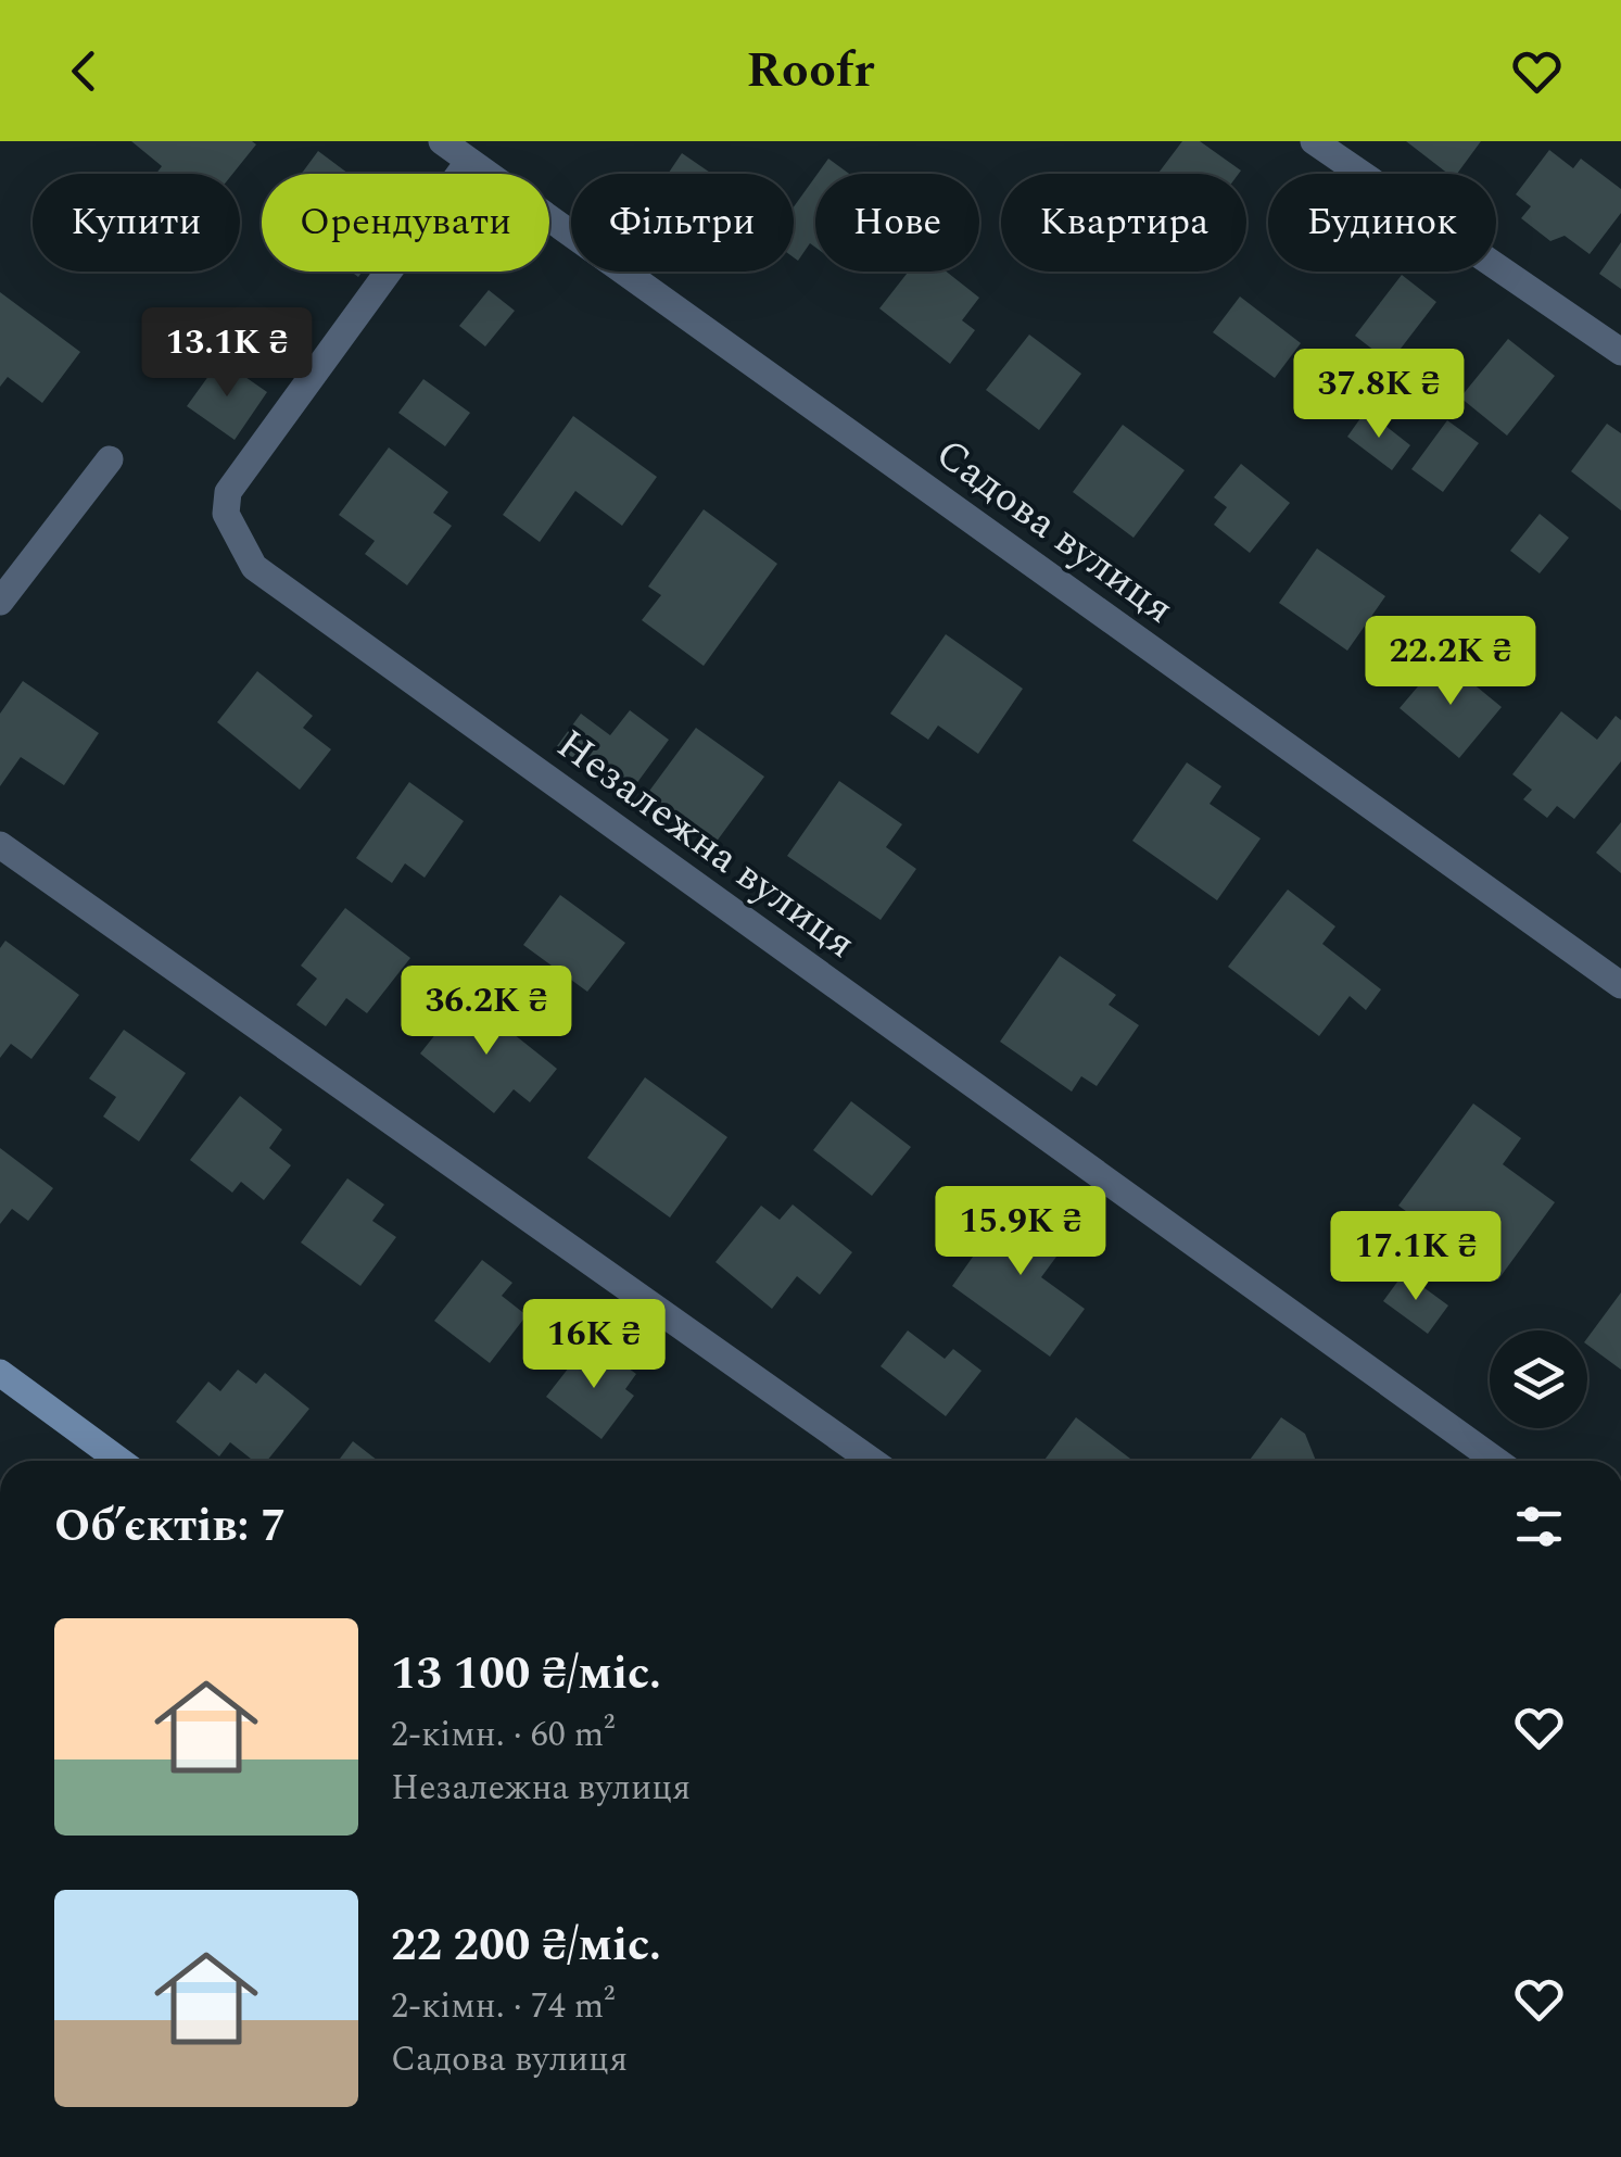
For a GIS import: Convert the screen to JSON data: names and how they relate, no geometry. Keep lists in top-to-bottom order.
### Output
{
  "streets": {
    "street": ["Садова вулиця", "Незалежна вулиця"]
  },
  "crossings": [
    ["Садова вулиця", "Незалежна вулиця"]
  ],
  "page": {
    "header": "Roofr",
    "chip": [
      "Купити",
      "Орендувати",
      "Фільтри",
      "Нове",
      "Квартира",
      "Будинок"
    ],
    "price": [
      "13.1K ₴",
      "37.8K ₴",
      "22.2K ₴",
      "36.2K ₴",
      "15.9K ₴",
      "17.1K ₴",
      "16K ₴"
    ],
    "heading": "Об’єктів: 7",
    "list": [
      {
        "name": "13 100 ₴/міс.",
        "note": "2-кімн. · 60 m² · Незалежна вулиця"
      },
      {
        "name": "22 200 ₴/міс.",
        "note": "2-кімн. · 74 m² · Садова вулиця"
      }
    ]
  }
}
